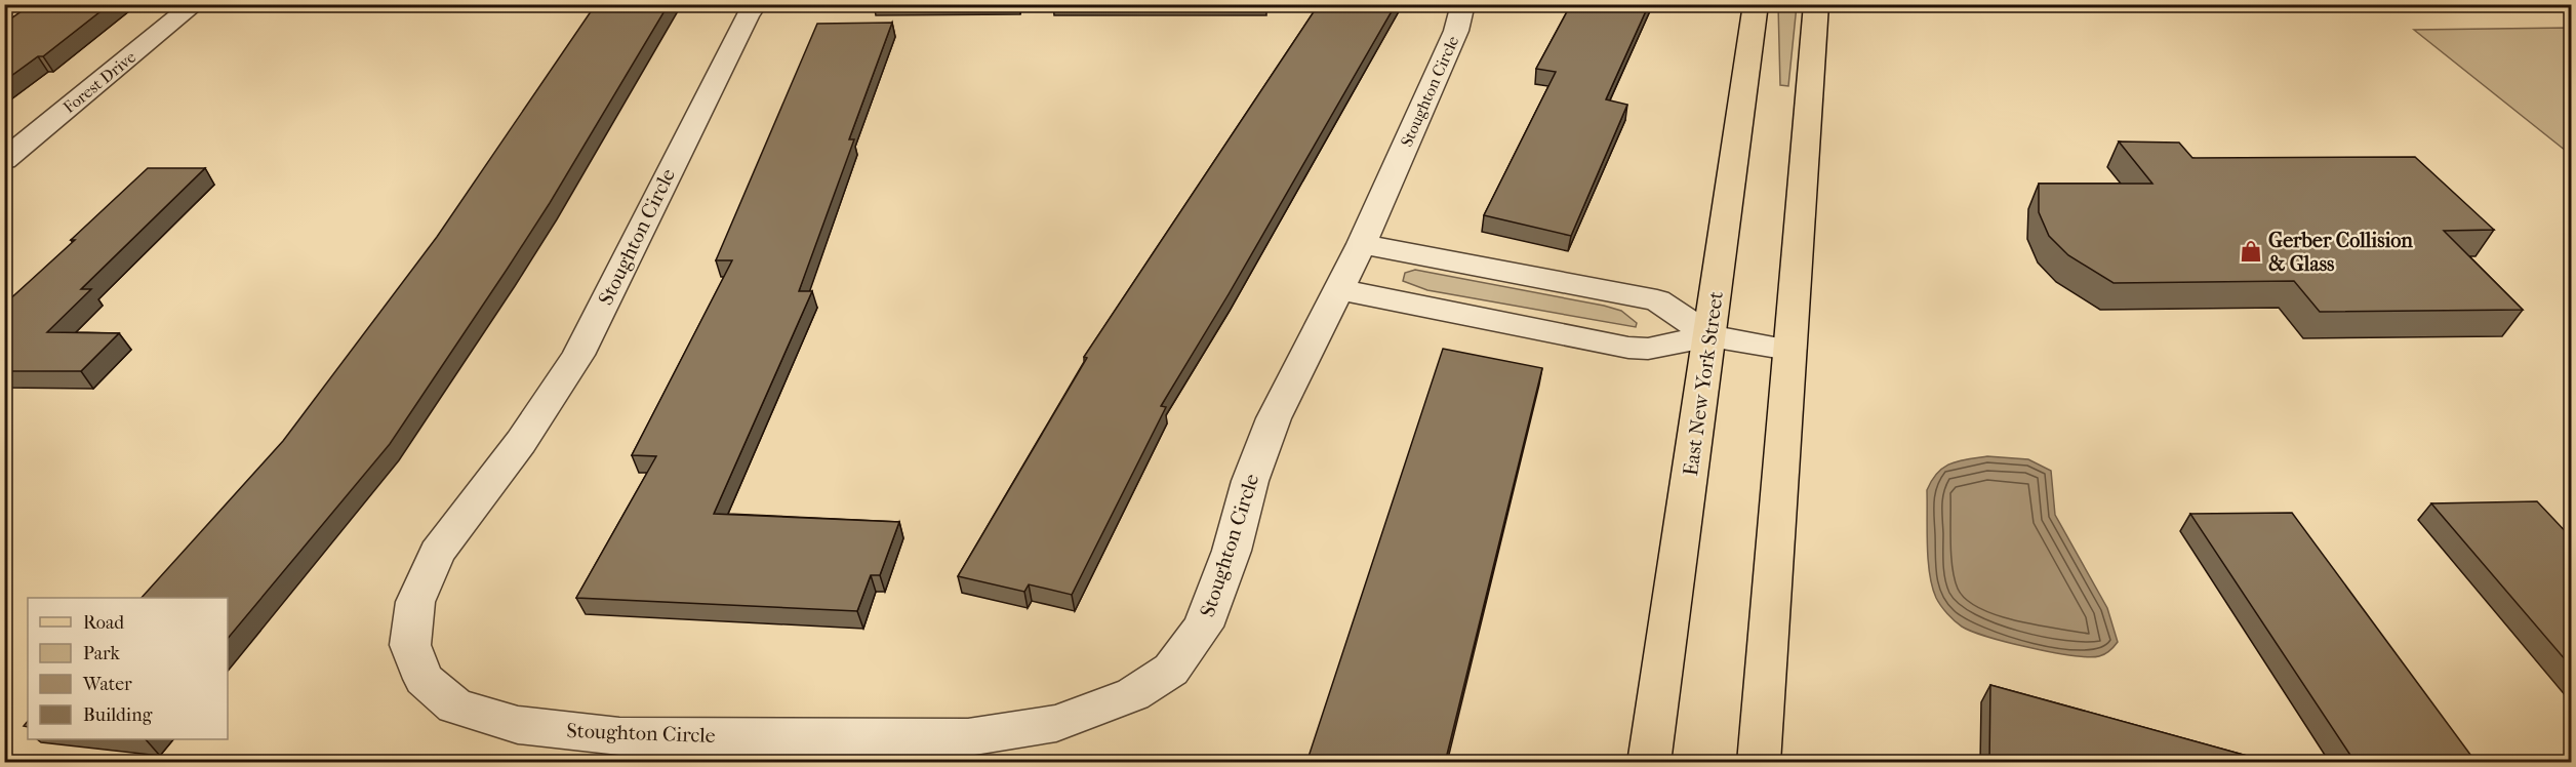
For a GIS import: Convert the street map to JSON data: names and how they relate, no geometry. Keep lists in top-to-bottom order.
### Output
{
  "streets": {
    "main road": ["East New York Street"],
    "street": ["Forest Drive", "Stoughton Circle"]
  },
  "places": {
    "shop": ["Gerber Collision & Glass"]
  },
  "legend": [
    "Road",
    "Park",
    "Water",
    "Building"
  ]
}
